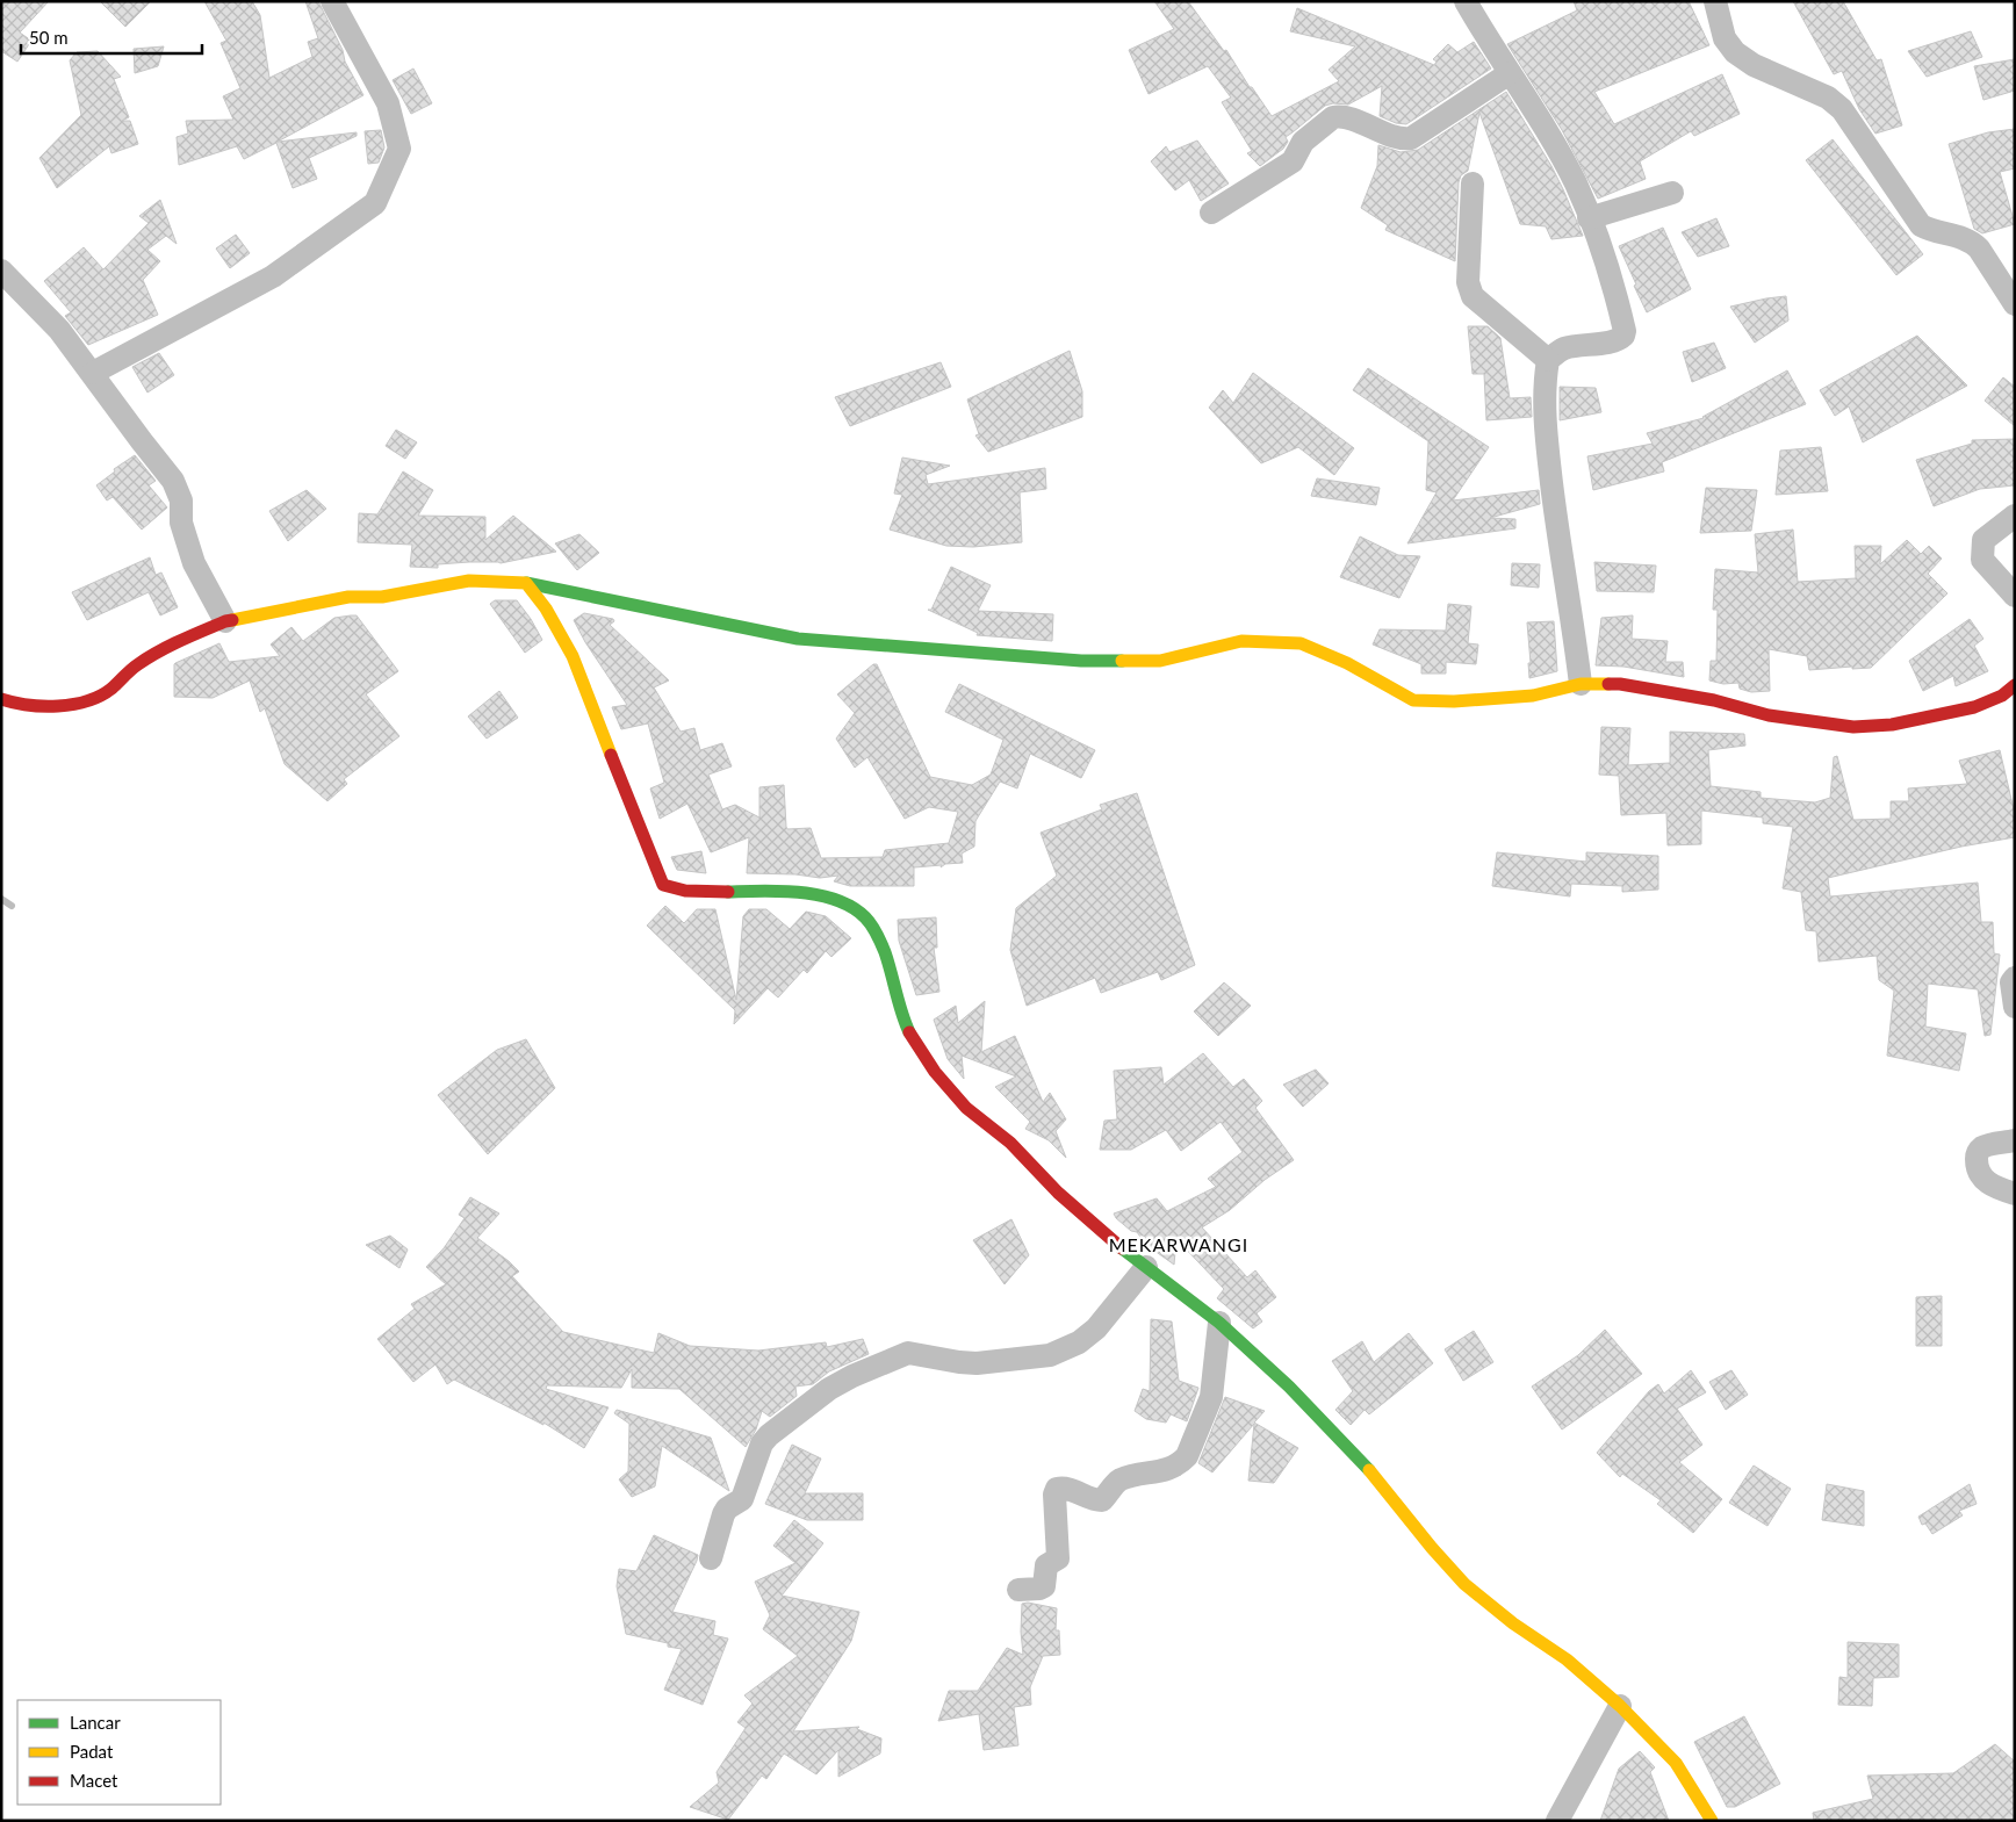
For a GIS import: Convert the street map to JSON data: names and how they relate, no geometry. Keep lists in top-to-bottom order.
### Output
{
  "districts": ["MEKARWANGI"],
  "legend": ["Lancar", "Padat", "Macet"],
  "scale_bar": "50 m"
}
